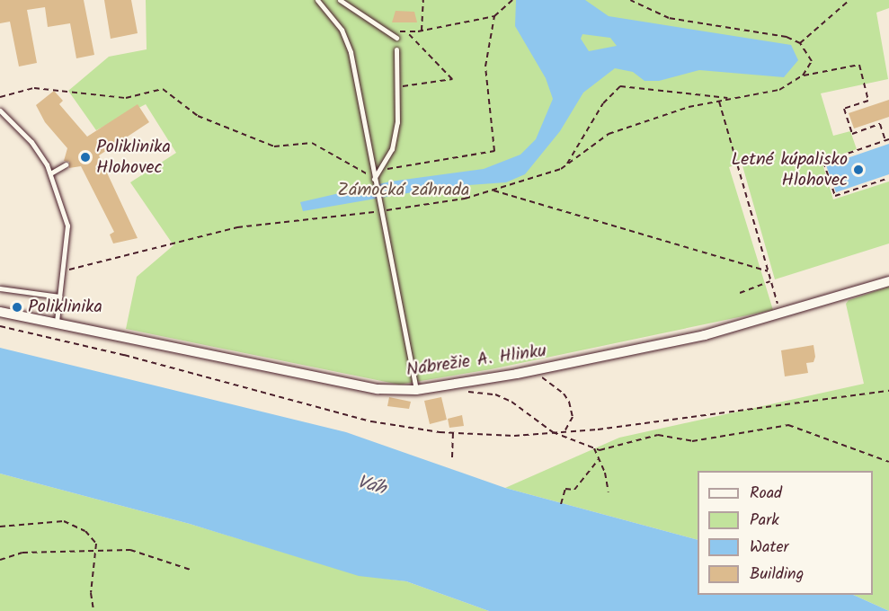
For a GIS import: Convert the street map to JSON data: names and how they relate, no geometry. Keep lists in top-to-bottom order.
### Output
{
  "streets": {
    "street": ["Nábrežie A. Hlinku"]
  },
  "water": ["Váh"],
  "parks": ["Zámocká záhrada"],
  "places": ["Poliklinika Hlohovec", "Letné kúpalisko Hlohovec", "Poliklinika"],
  "legend": [
    "Road",
    "Park",
    "Water",
    "Building"
  ]
}
